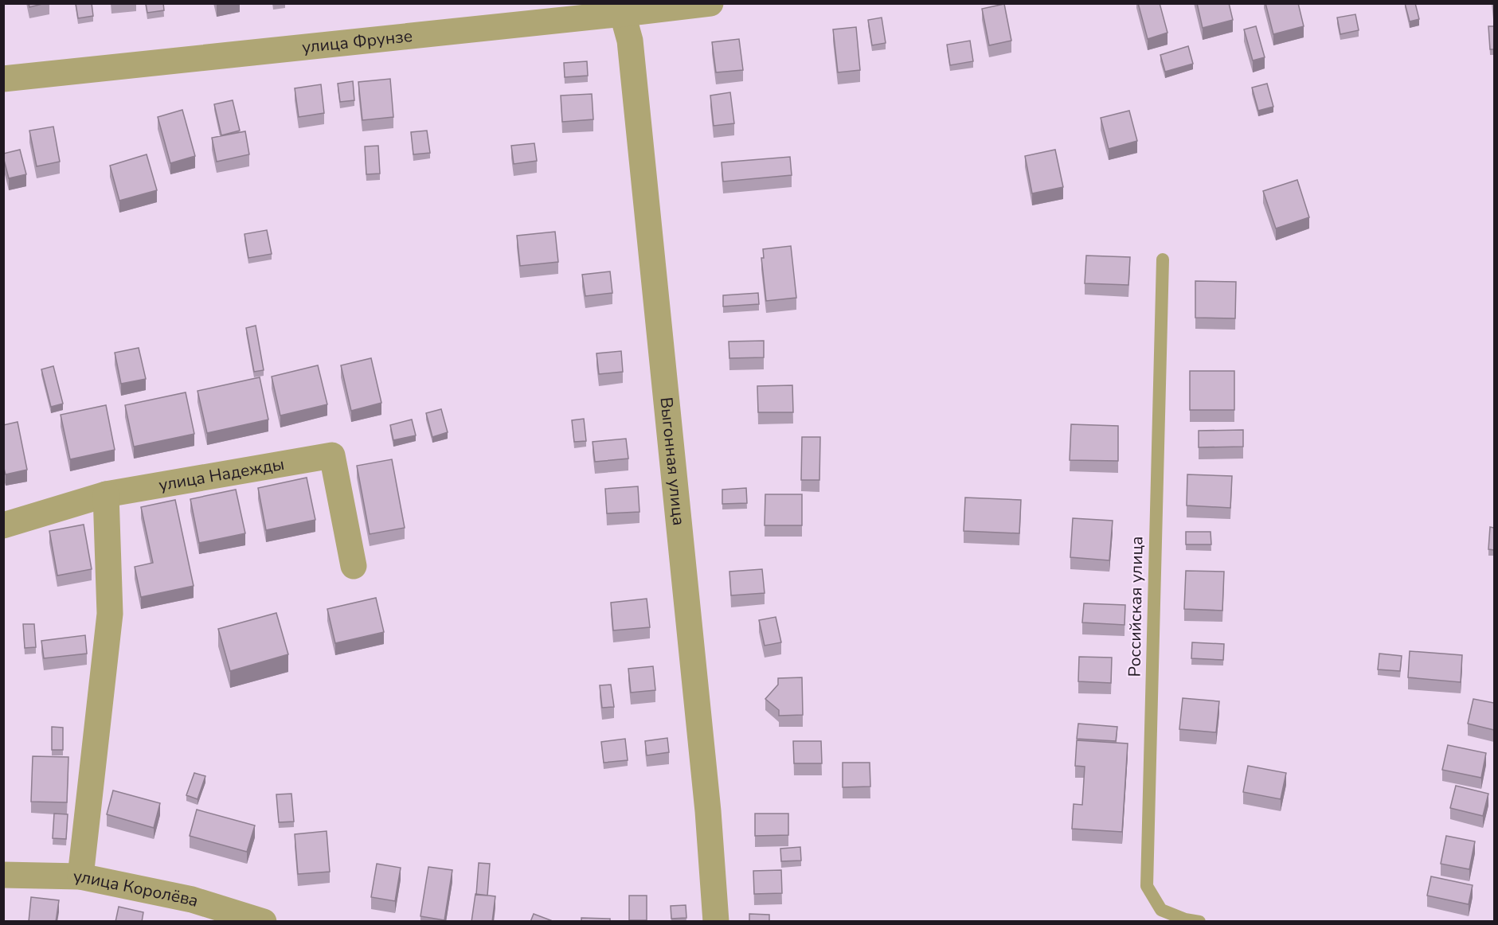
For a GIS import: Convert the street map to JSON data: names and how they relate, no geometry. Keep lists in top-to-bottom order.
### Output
{
  "streets": {
    "street": [
      "улица Фрунзе",
      "Выгонная улица",
      "улица Надежды",
      "улица Королёва"
    ],
    "lane": ["Российская улица"]
  },
  "crossings": [
    ["улица Фрунзе", "Выгонная улица"]
  ]
}
